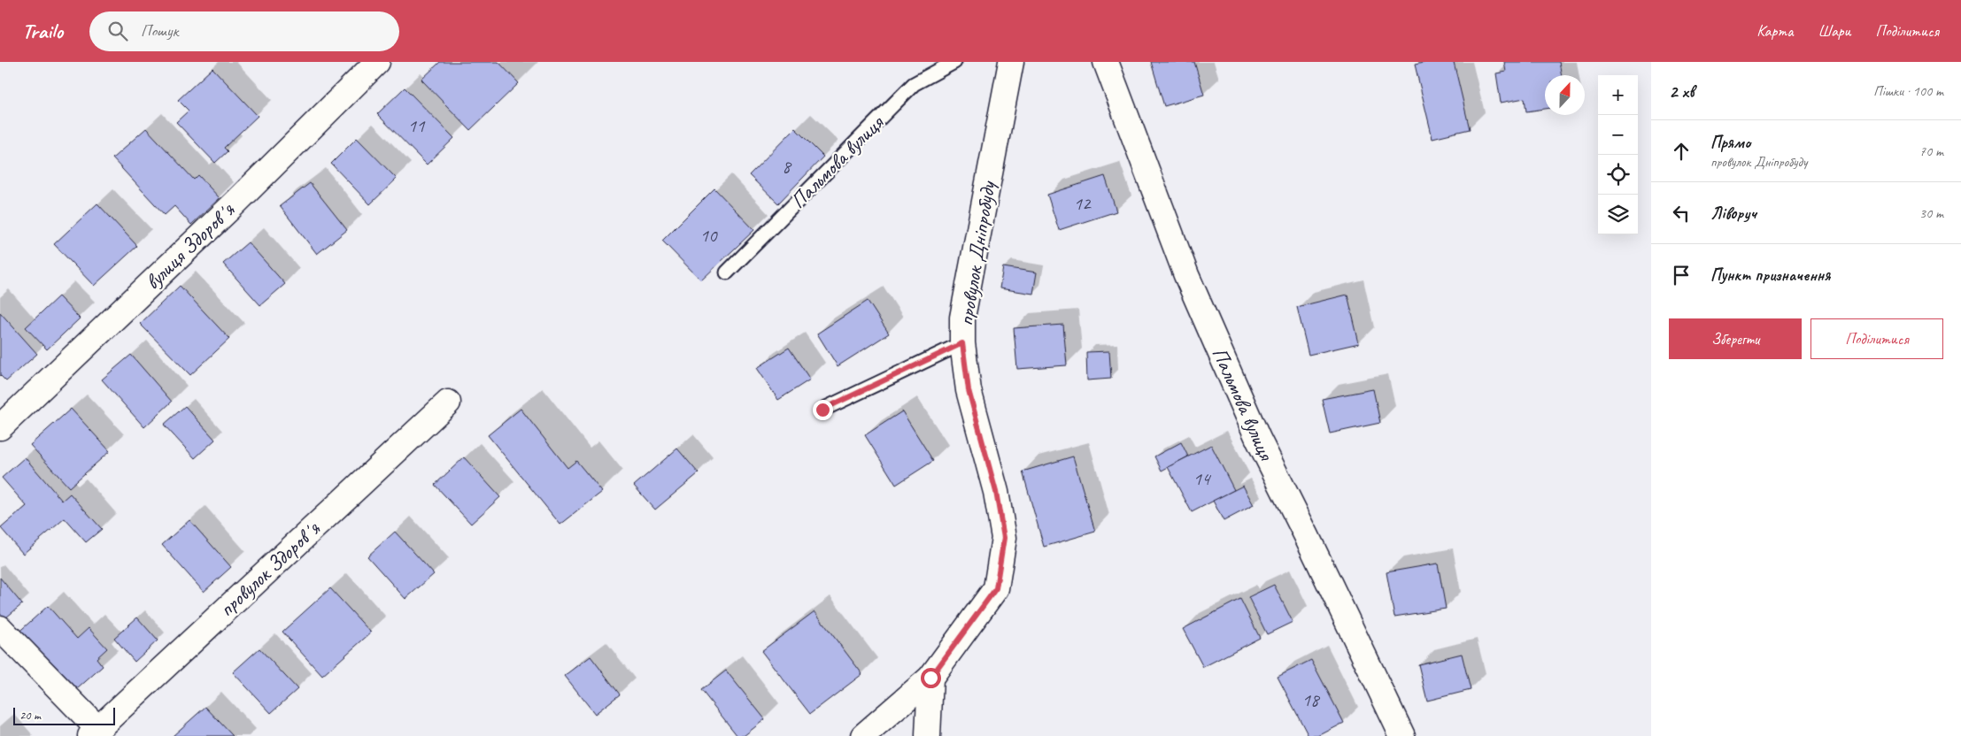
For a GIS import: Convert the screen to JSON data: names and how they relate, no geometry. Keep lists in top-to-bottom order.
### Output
{
  "streets": {
    "street": [
      "Пальмова вулиця",
      "вулиця Здоровʼя",
      "провулок Дніпробуду",
      "провулок Здоровʼя"
    ]
  },
  "house_numbers": [
    "11",
    "8",
    "12",
    "10",
    "14",
    "18"
  ],
  "scale_bar": "20 m",
  "north": "top",
  "page": {
    "header": "Trailo",
    "search": "Пошук",
    "nav": ["Карта", "Шари", "Поділитися"],
    "heading": ["2 хв", "Пішки · 100 m"],
    "map_buttons": ["+", "−"],
    "list": [
      ["Прямо", "провулок Дніпробуду", "70 m"],
      ["Ліворуч", "30 m"],
      "Пункт призначення"
    ],
    "buttons": ["Зберегти", "Поділитися"],
    "scale": "20 m"
  }
}
